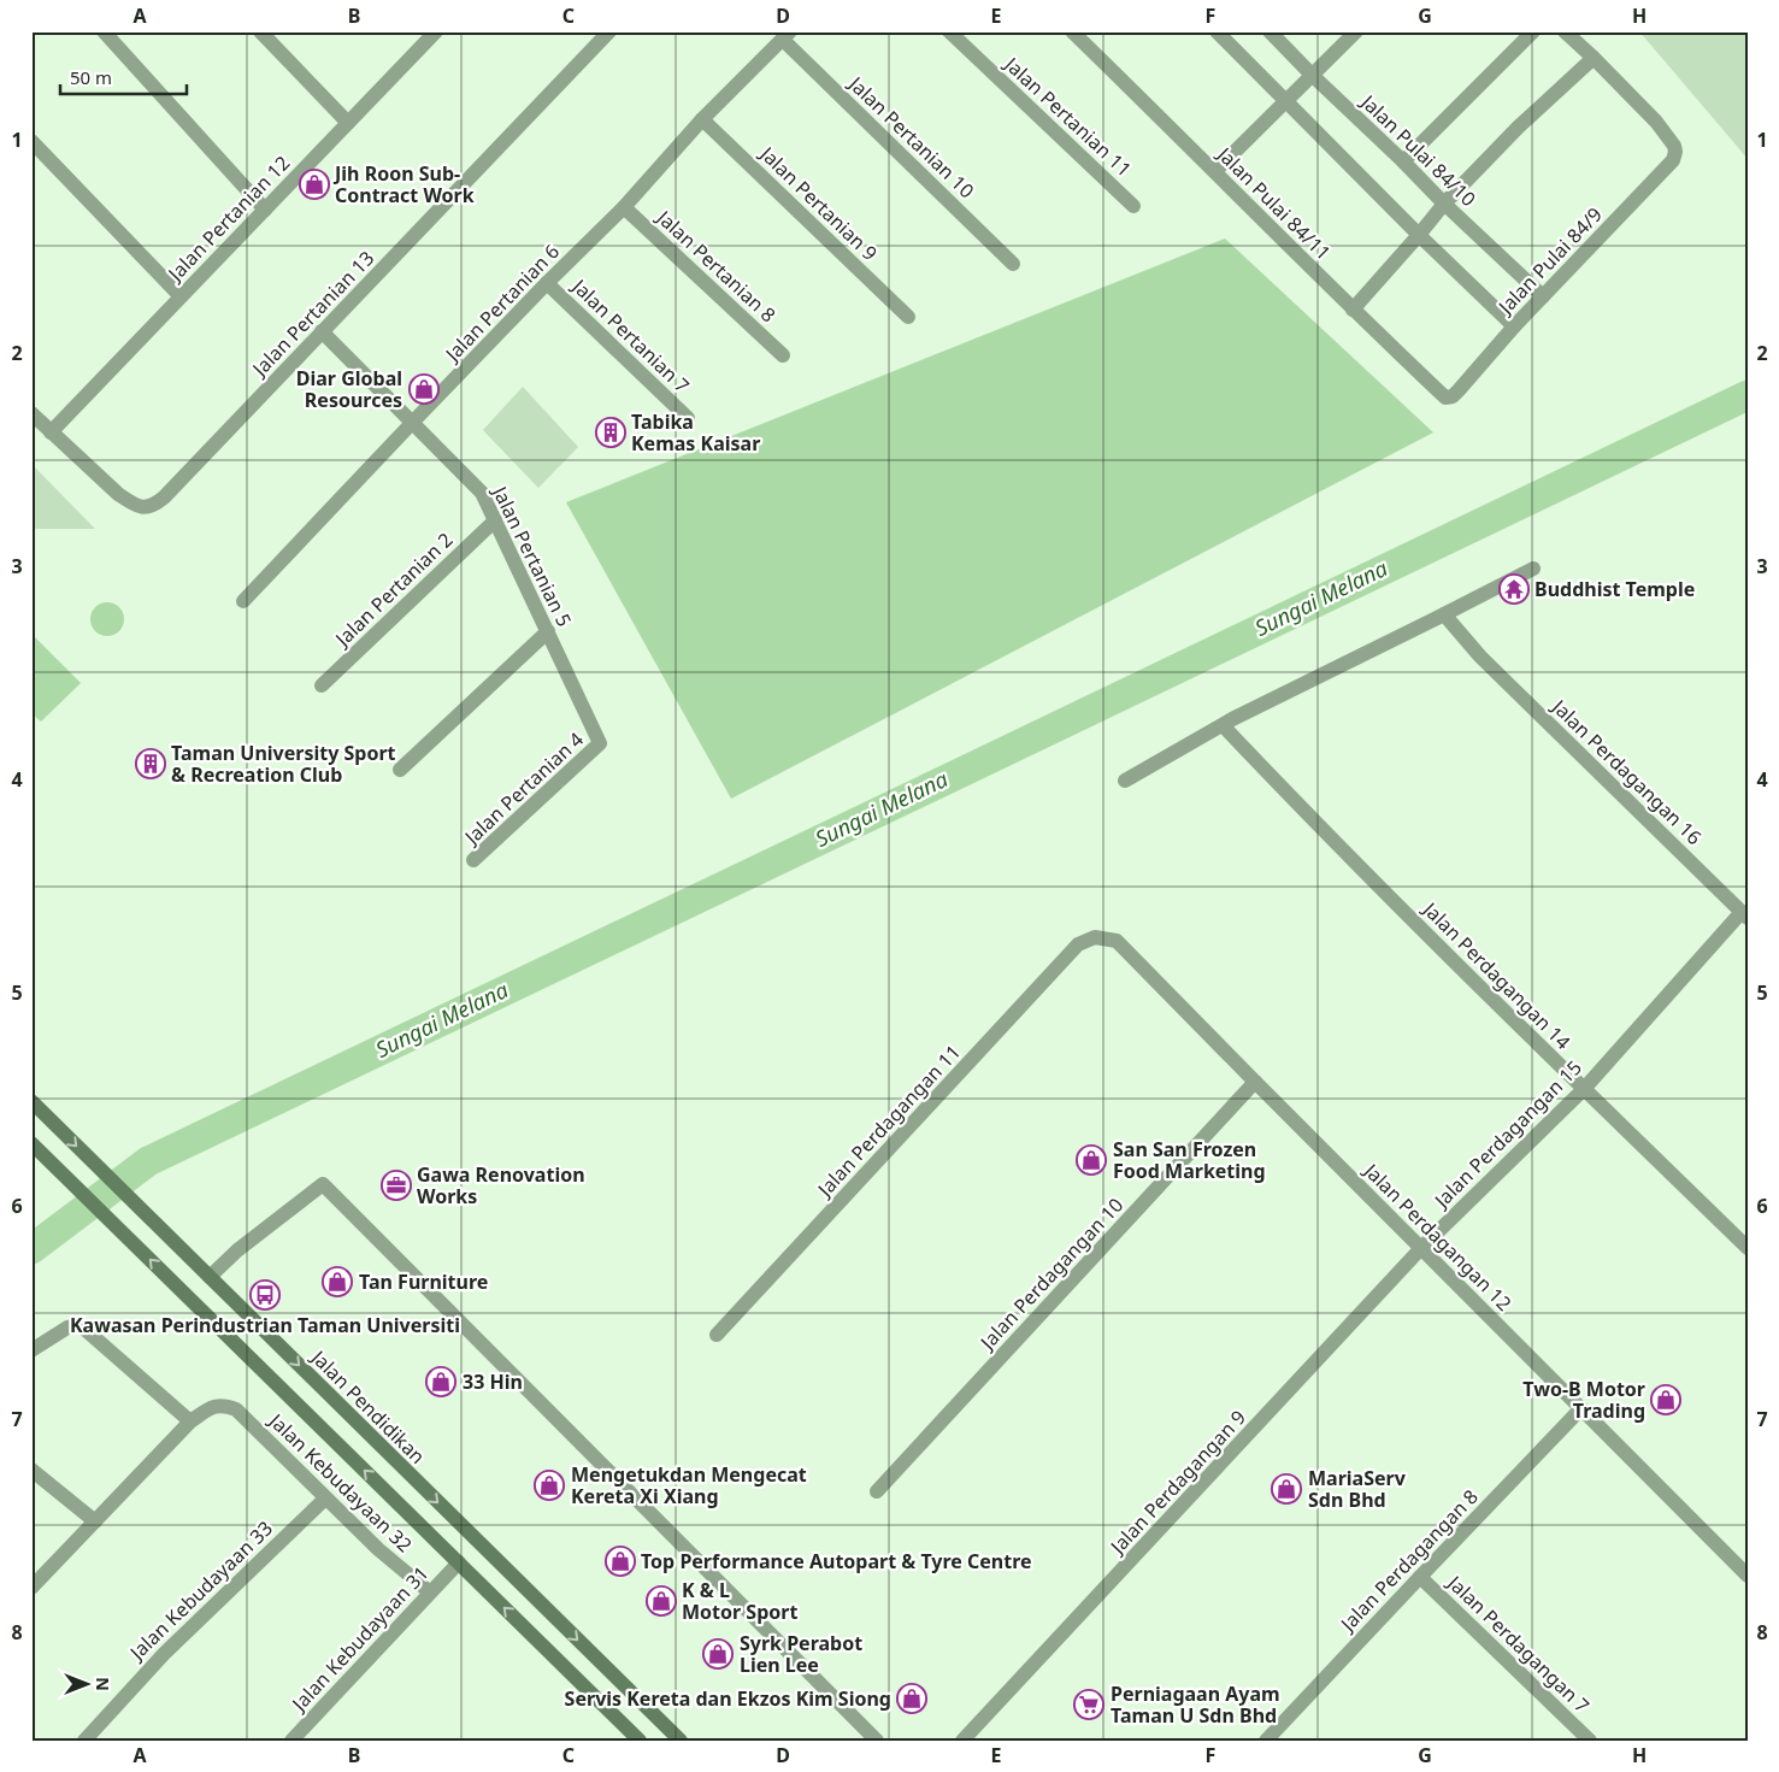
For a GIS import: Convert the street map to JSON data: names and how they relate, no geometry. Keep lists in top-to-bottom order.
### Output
{
  "streets": {
    "main road": ["Jalan Pendidikan"],
    "street": [
      "Jalan Pertanian 11",
      "Jalan Pertanian 10",
      "Jalan Pulai 84/10",
      "Jalan Pertanian 9",
      "Jalan Pulai 84/11",
      "Jalan Pertanian 12",
      "Jalan Pulai 84/9",
      "Jalan Pertanian 8",
      "Jalan Pertanian 6",
      "Jalan Pertanian 13",
      "Jalan Pertanian 7",
      "Jalan Pertanian 5",
      "Jalan Pertanian 2",
      "Jalan Perdagangan 16",
      "Jalan Pertanian 4",
      "Jalan Perdagangan 14",
      "Jalan Perdagangan 11",
      "Jalan Perdagangan 15",
      "Jalan Perdagangan 12",
      "Jalan Perdagangan 10",
      "Jalan Perdagangan 9",
      "Jalan Kebudayaan 32",
      "Jalan Perdagangan 8",
      "Jalan Kebudayaan 33",
      "Jalan Kebudayaan 31",
      "Jalan Perdagangan 7"
    ]
  },
  "crossings": [
    ["Jalan Pertanian 10", "Jalan Pertanian 6"],
    ["Jalan Pulai 84/10", "Jalan Pulai 84/9"],
    ["Jalan Pertanian 9", "Jalan Pertanian 6"],
    ["Jalan Pulai 84/11", "Jalan Pulai 84/9"],
    ["Jalan Pertanian 12", "Jalan Pertanian 13"],
    ["Jalan Pertanian 8", "Jalan Pertanian 6"],
    ["Jalan Pertanian 6", "Jalan Pertanian 7"],
    ["Jalan Pertanian 6", "Jalan Pertanian 5"],
    ["Jalan Pertanian 13", "Jalan Pertanian 5"],
    ["Jalan Pertanian 5", "Jalan Pertanian 2"],
    ["Jalan Pertanian 5", "Jalan Pertanian 4"],
    ["Jalan Perdagangan 16", "Jalan Perdagangan 15"],
    ["Jalan Perdagangan 14", "Jalan Perdagangan 15"],
    ["Jalan Perdagangan 11", "Jalan Perdagangan 12"],
    ["Jalan Perdagangan 15", "Jalan Perdagangan 12"],
    ["Jalan Perdagangan 15", "Jalan Perdagangan 9"],
    ["Jalan Perdagangan 12", "Jalan Perdagangan 10"],
    ["Jalan Perdagangan 12", "Jalan Perdagangan 9"],
    ["Jalan Perdagangan 12", "Jalan Perdagangan 8"],
    ["Jalan Kebudayaan 32", "Jalan Kebudayaan 33"],
    ["Jalan Kebudayaan 32", "Jalan Kebudayaan 31"],
    ["Jalan Perdagangan 8", "Jalan Perdagangan 7"]
  ],
  "water": ["Sungai Melana"],
  "places": {
    "shop": [
      "Jih Roon Sub- Contract Work",
      "Diar Global Resources",
      "San San Frozen Food Marketing",
      "Tan Furniture",
      "33 Hin",
      "Two-B Motor Trading",
      "Mengetukdan Mengecat Kereta Xi Xiang",
      "MariaServ Sdn Bhd",
      "Top Performance Autopart & Tyre Centre",
      "K & L Motor Sport",
      "Syrk Perabot Lien Lee",
      "Servis Kereta dan Ekzos Kim Siong"
    ],
    "building": ["Tabika Kemas Kaisar", "Taman University Sport & Recreation Club"],
    "temple": ["Buddhist Temple"],
    "office": ["Gawa Renovation Works"],
    "bus stop": ["Kawasan Perindustrian Taman Universiti"],
    "supermarket": ["Perniagaan Ayam Taman U Sdn Bhd"]
  },
  "scale_bar": "50 m",
  "north": "right",
  "grid": {
    "columns": [
      "A",
      "B",
      "C",
      "D",
      "E",
      "F",
      "G",
      "H"
    ],
    "rows": [
      "1",
      "2",
      "3",
      "4",
      "5",
      "6",
      "7",
      "8"
    ]
  }
}
